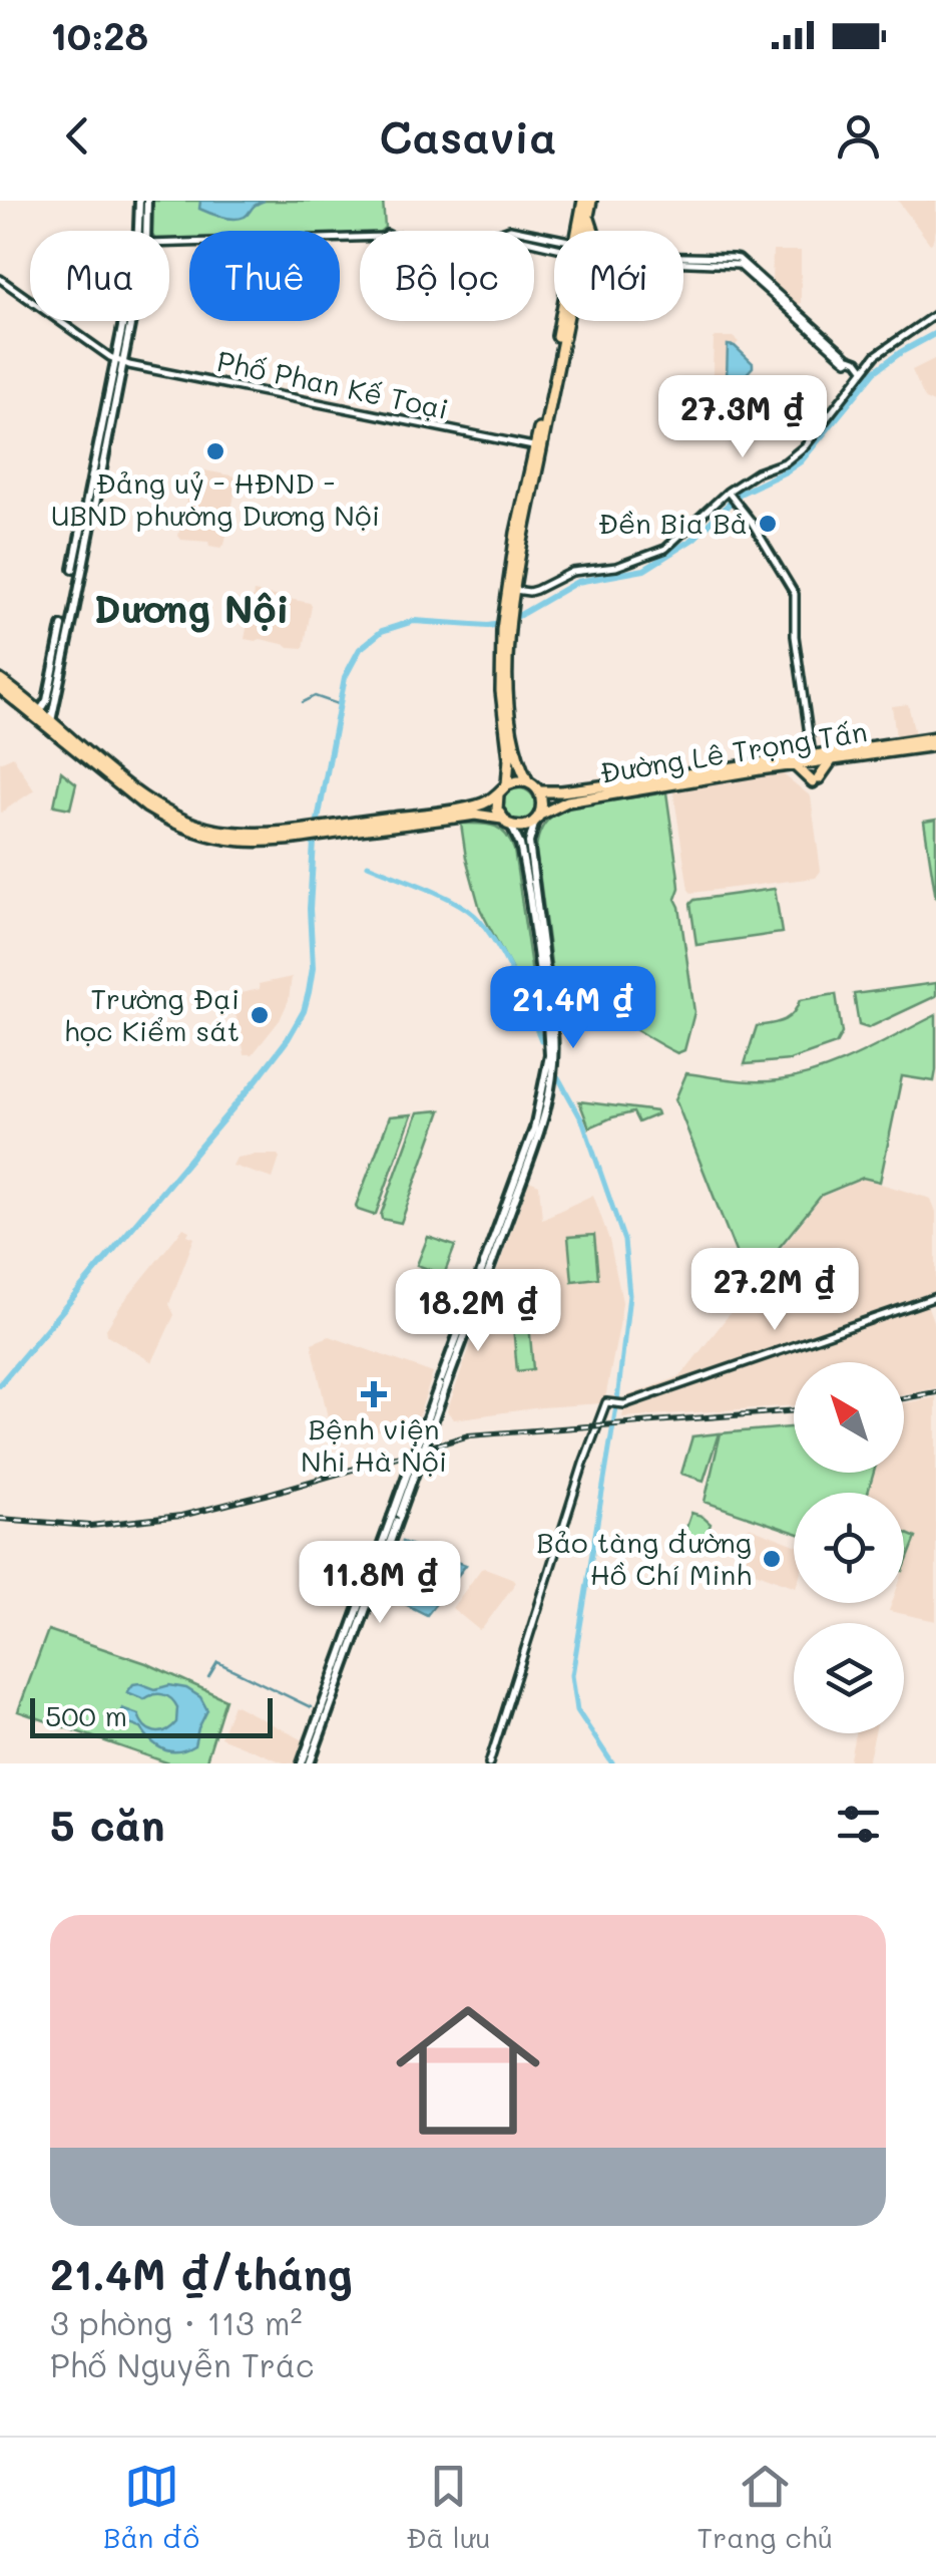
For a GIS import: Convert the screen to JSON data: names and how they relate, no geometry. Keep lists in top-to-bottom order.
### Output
{
  "streets": {
    "main road": ["Đường Lê Trọng Tấn"],
    "street": ["Phố Phan Kế Toại"]
  },
  "districts": ["Dương Nội"],
  "places": {
    "other": [
      "Đảng uỷ - HĐND - UBND phường Dương Nội",
      "Đền Bia Bà",
      "Trường Đại học Kiểm sát",
      "Bảo tàng đường Hồ Chí Minh"
    ],
    "health": ["Bệnh viện Nhi Hà Nội"]
  },
  "scale_bar": "500 m",
  "north": "top left",
  "page": {
    "status": "10:28",
    "header": "Casavia",
    "chip": [
      "Mua",
      "Thuê",
      "Bộ lọc",
      "Mới"
    ],
    "price": [
      "27.3M ₫",
      "21.4M ₫",
      "27.2M ₫",
      "18.2M ₫",
      "11.8M ₫"
    ],
    "scale": "500 m",
    "heading": "5 căn",
    "list": [
      {
        "name": "21.4M ₫/tháng",
        "note": "3 phòng · 113 m² · Phố Nguyễn Trác"
      }
    ],
    "tabs": ["Bản đồ", "Đã lưu", "Trang chủ"]
  }
}
